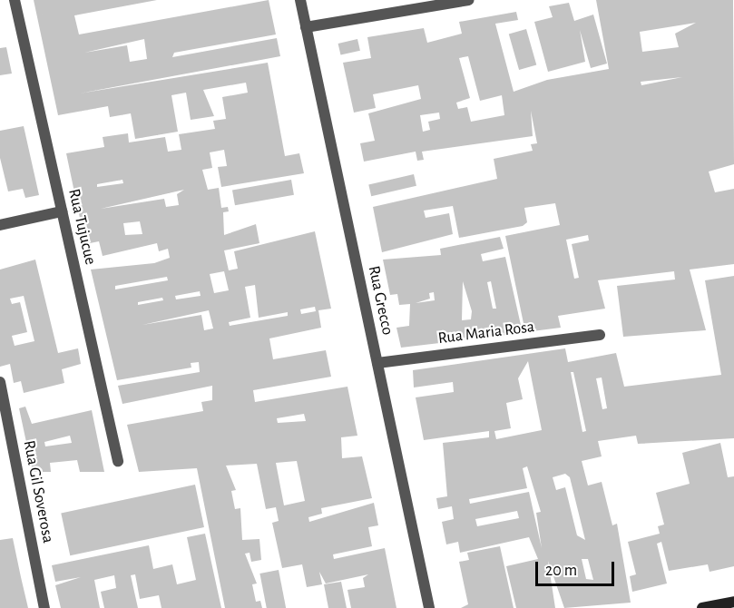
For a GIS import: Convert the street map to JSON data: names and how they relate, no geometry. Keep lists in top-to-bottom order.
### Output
{
  "streets": {
    "street": [
      "Rua Tujucue",
      "Rua Grecco",
      "Rua Maria Rosa",
      "Rua Gil Soverosa"
    ]
  },
  "crossings": [
    ["Rua Grecco", "Rua Maria Rosa"]
  ],
  "scale_bar": "20 m"
}
